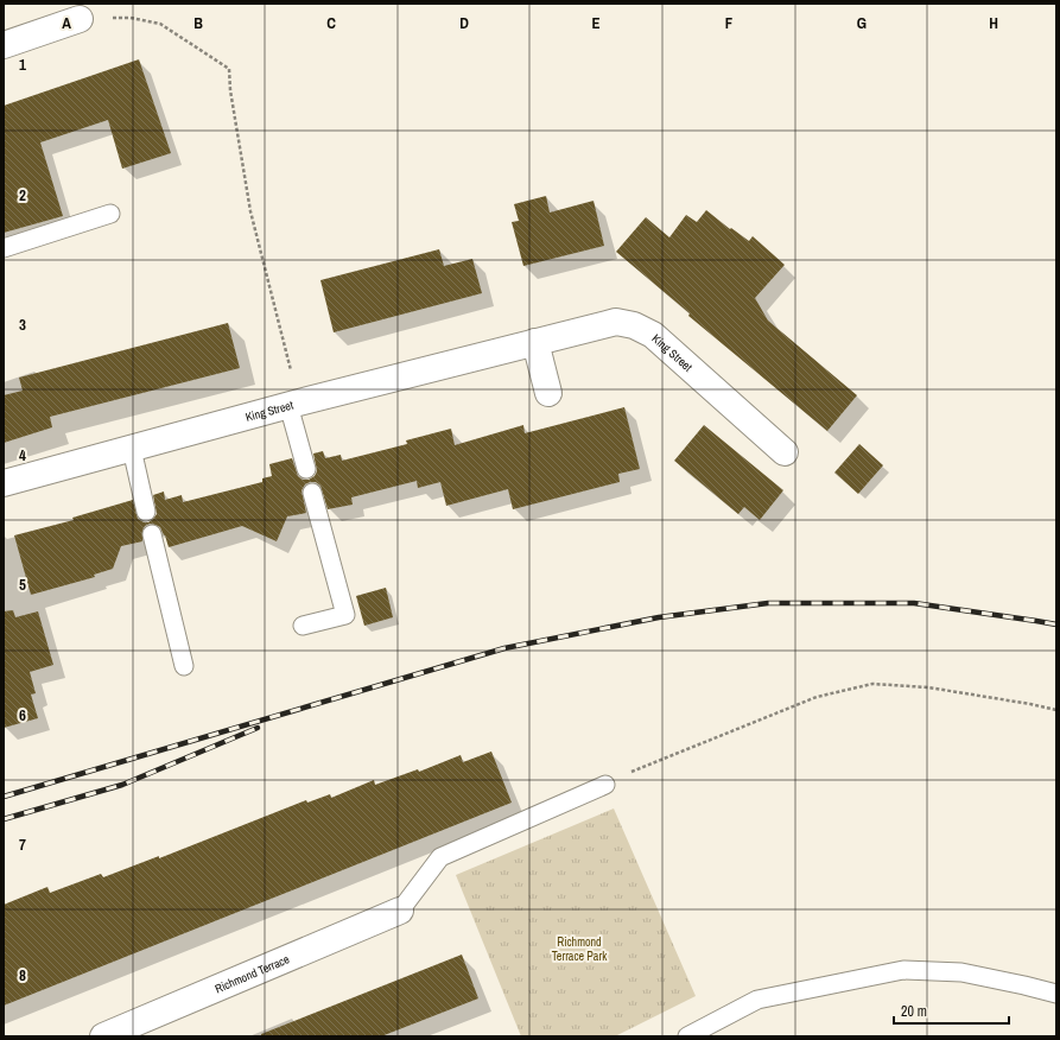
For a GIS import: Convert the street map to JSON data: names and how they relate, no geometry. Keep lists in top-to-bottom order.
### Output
{
  "streets": {
    "street": ["King Street", "Richmond Terrace"]
  },
  "parks": ["Richmond Terrace Park"],
  "scale_bar": "20 m",
  "grid": {
    "columns": [
      "A",
      "B",
      "C",
      "D",
      "E",
      "F",
      "G",
      "H"
    ],
    "rows": [
      "1",
      "2",
      "3",
      "4",
      "5",
      "6",
      "7",
      "8"
    ]
  }
}
